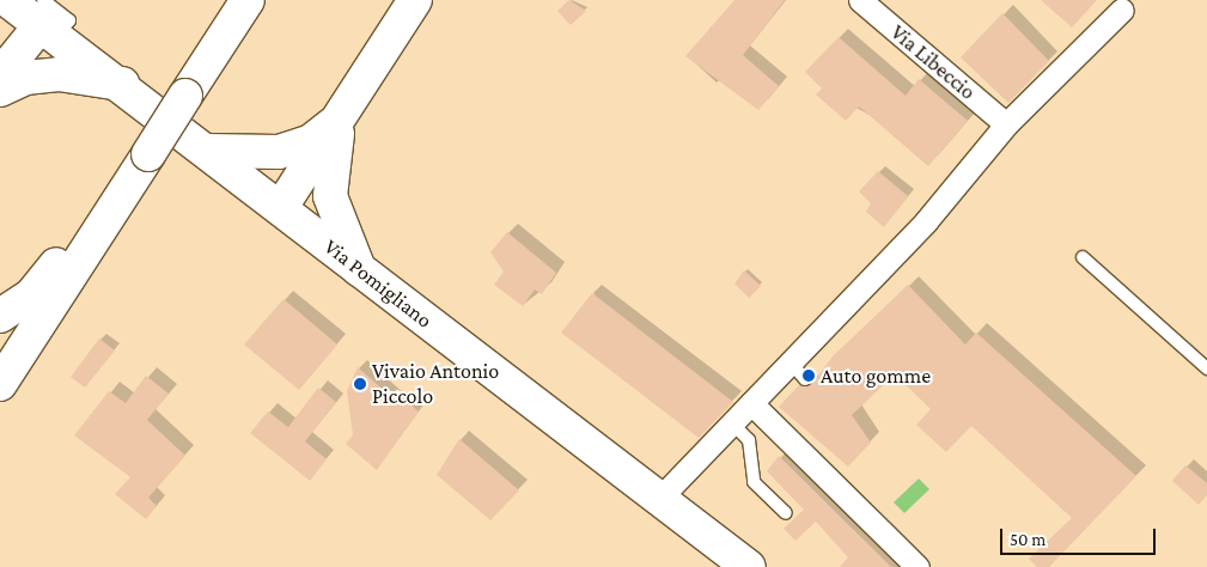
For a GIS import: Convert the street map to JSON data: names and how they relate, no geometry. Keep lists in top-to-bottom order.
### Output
{
  "streets": {
    "main road": ["Via Pomigliano"],
    "street": ["Via Libeccio"]
  },
  "places": ["Auto gomme", "Vivaio Antonio Piccolo"],
  "scale_bar": "50 m"
}
